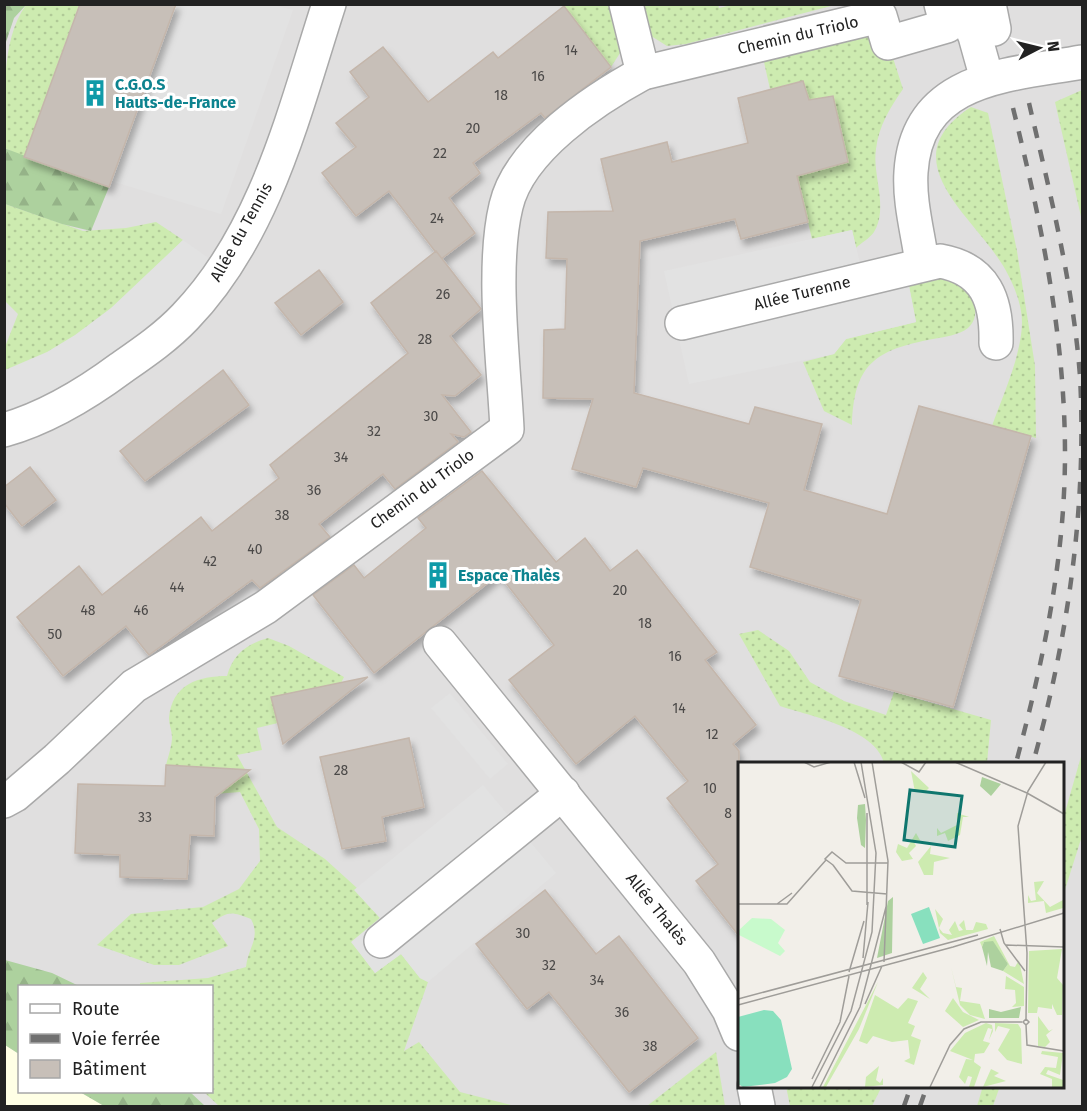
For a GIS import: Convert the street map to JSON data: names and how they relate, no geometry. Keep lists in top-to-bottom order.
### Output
{
  "streets": {
    "street": [
      "Chemin du Triolo",
      "Allée du Tennis",
      "Allée Turenne",
      "Allée Thalès"
    ]
  },
  "places": {
    "building": ["C.G.O.S Hauts-de-France", "Espace Thalès"]
  },
  "house_numbers": [
    "14",
    "16",
    "18",
    "20",
    "22",
    "24",
    "26",
    "28",
    "30",
    "32",
    "34",
    "36",
    "38",
    "40",
    "42",
    "44",
    "20",
    "48",
    "46",
    "18",
    "50",
    "16",
    "14",
    "12",
    "28",
    "10",
    "8",
    "33",
    "30",
    "32",
    "34",
    "36",
    "38"
  ],
  "legend": ["Route", "Voie ferrée", "Bâtiment"],
  "north": "right"
}
